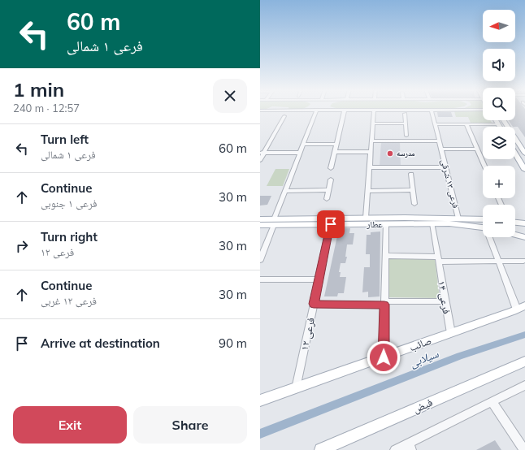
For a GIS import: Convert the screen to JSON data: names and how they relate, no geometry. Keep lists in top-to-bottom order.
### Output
{
  "streets": {
    "main road": ["عطار", "صائب", "فیض"],
    "street": ["فرعی ۱۳ شرقی", "فرعی ۱۴", "فرعی ۱۲"]
  },
  "crossings": [
    ["فرعی ۱۳ شرقی", "عطار"],
    ["عطار", "فرعی ۱۴"],
    ["عطار", "فرعی ۱۲"],
    ["فرعی ۱۴", "صائب"],
    ["فرعی ۱۲", "صائب"]
  ],
  "water": ["سیلابی"],
  "places": ["مدرسه"],
  "north": "left",
  "page": {
    "turn": ["60 m", "فرعی ۱ شمالی"],
    "map_buttons": ["+", "−"],
    "heading": ["1 min", "240 m · 12:57"],
    "list": [
      {
        "name": "Turn left",
        "note": "فرعی ۱ شمالی",
        "value": "60 m"
      },
      {
        "name": "Continue",
        "note": "فرعی ۱ جنوبی",
        "value": "30 m"
      },
      {
        "name": "Turn right",
        "note": "فرعی ۱۲",
        "value": "30 m"
      },
      {
        "name": "Continue",
        "note": "فرعی ۱۲ غربی",
        "value": "30 m"
      },
      {
        "name": "Arrive at destination",
        "value": "90 m"
      }
    ],
    "buttons": ["Exit", "Share"]
  }
}
